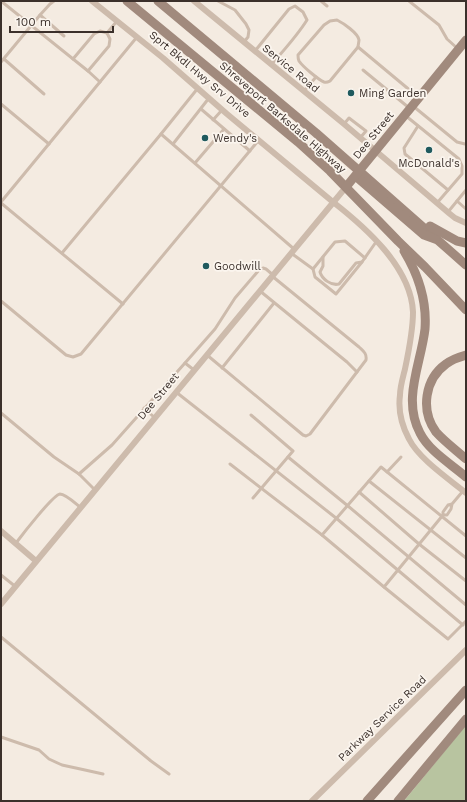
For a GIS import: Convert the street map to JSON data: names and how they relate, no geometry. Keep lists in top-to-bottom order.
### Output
{
  "streets": {
    "main road": ["Shreveport Barksdale Highway", "Dee Street"],
    "street": ["Service Road", "Sprt Bkdl Hwy Srv Drive", "Parkway Service Road"]
  },
  "crossings": [
    ["Service Road", "Dee Street"],
    ["Sprt Bkdl Hwy Srv Drive", "Dee Street"],
    ["Shreveport Barksdale Highway", "Dee Street"]
  ],
  "places": [
    "Ming Garden",
    "Wendy's",
    "McDonald's",
    "Goodwill"
  ],
  "scale_bar": "100 m"
}
